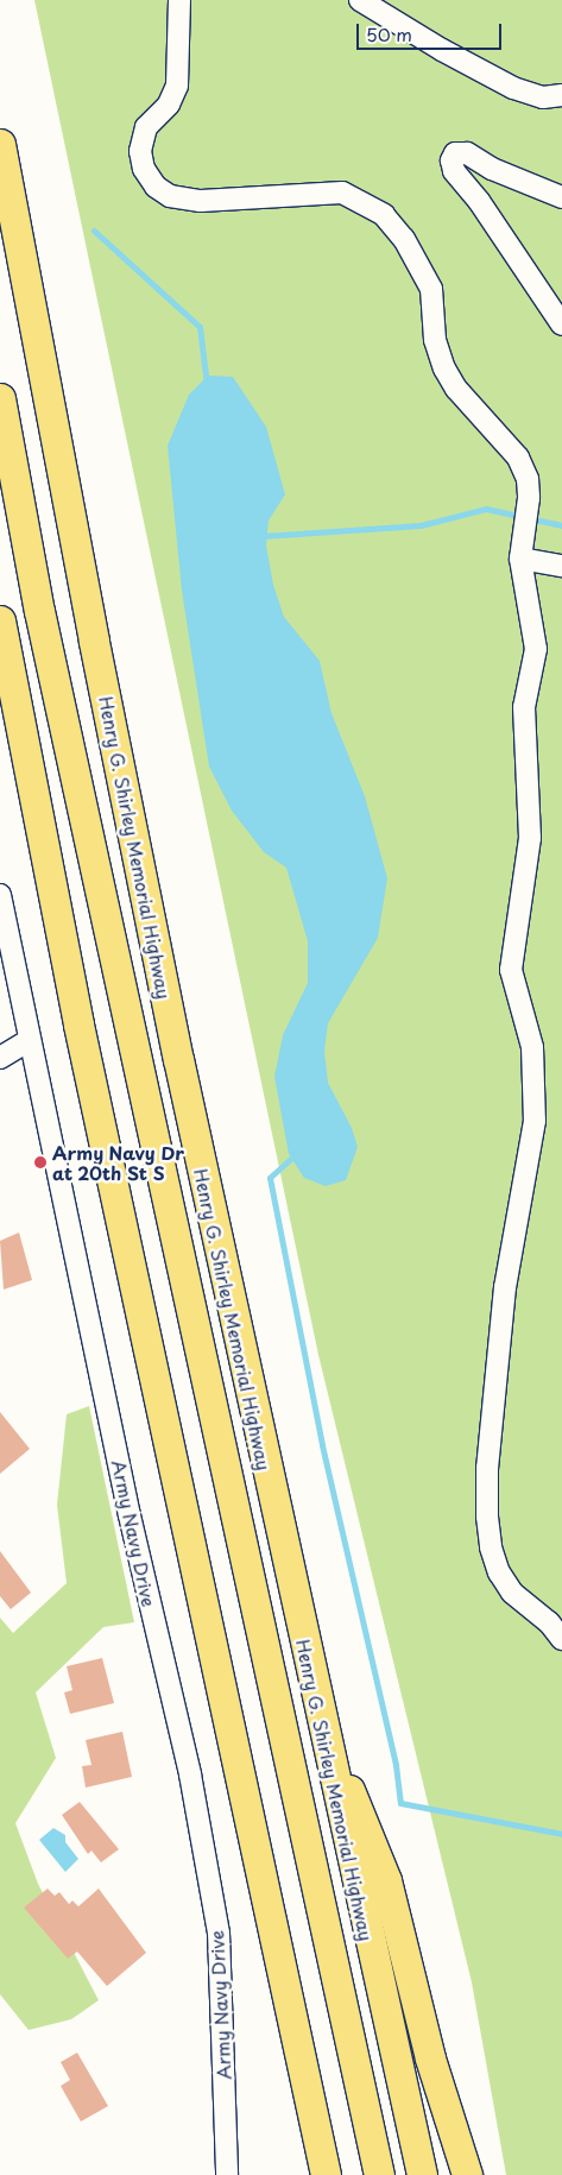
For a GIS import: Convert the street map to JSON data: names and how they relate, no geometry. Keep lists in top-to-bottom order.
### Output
{
  "streets": {
    "highway": ["Henry G. Shirley Memorial Highway"],
    "street": ["Army Navy Drive"]
  },
  "places": ["Army Navy Dr at 20th St S"],
  "scale_bar": "50 m"
}
